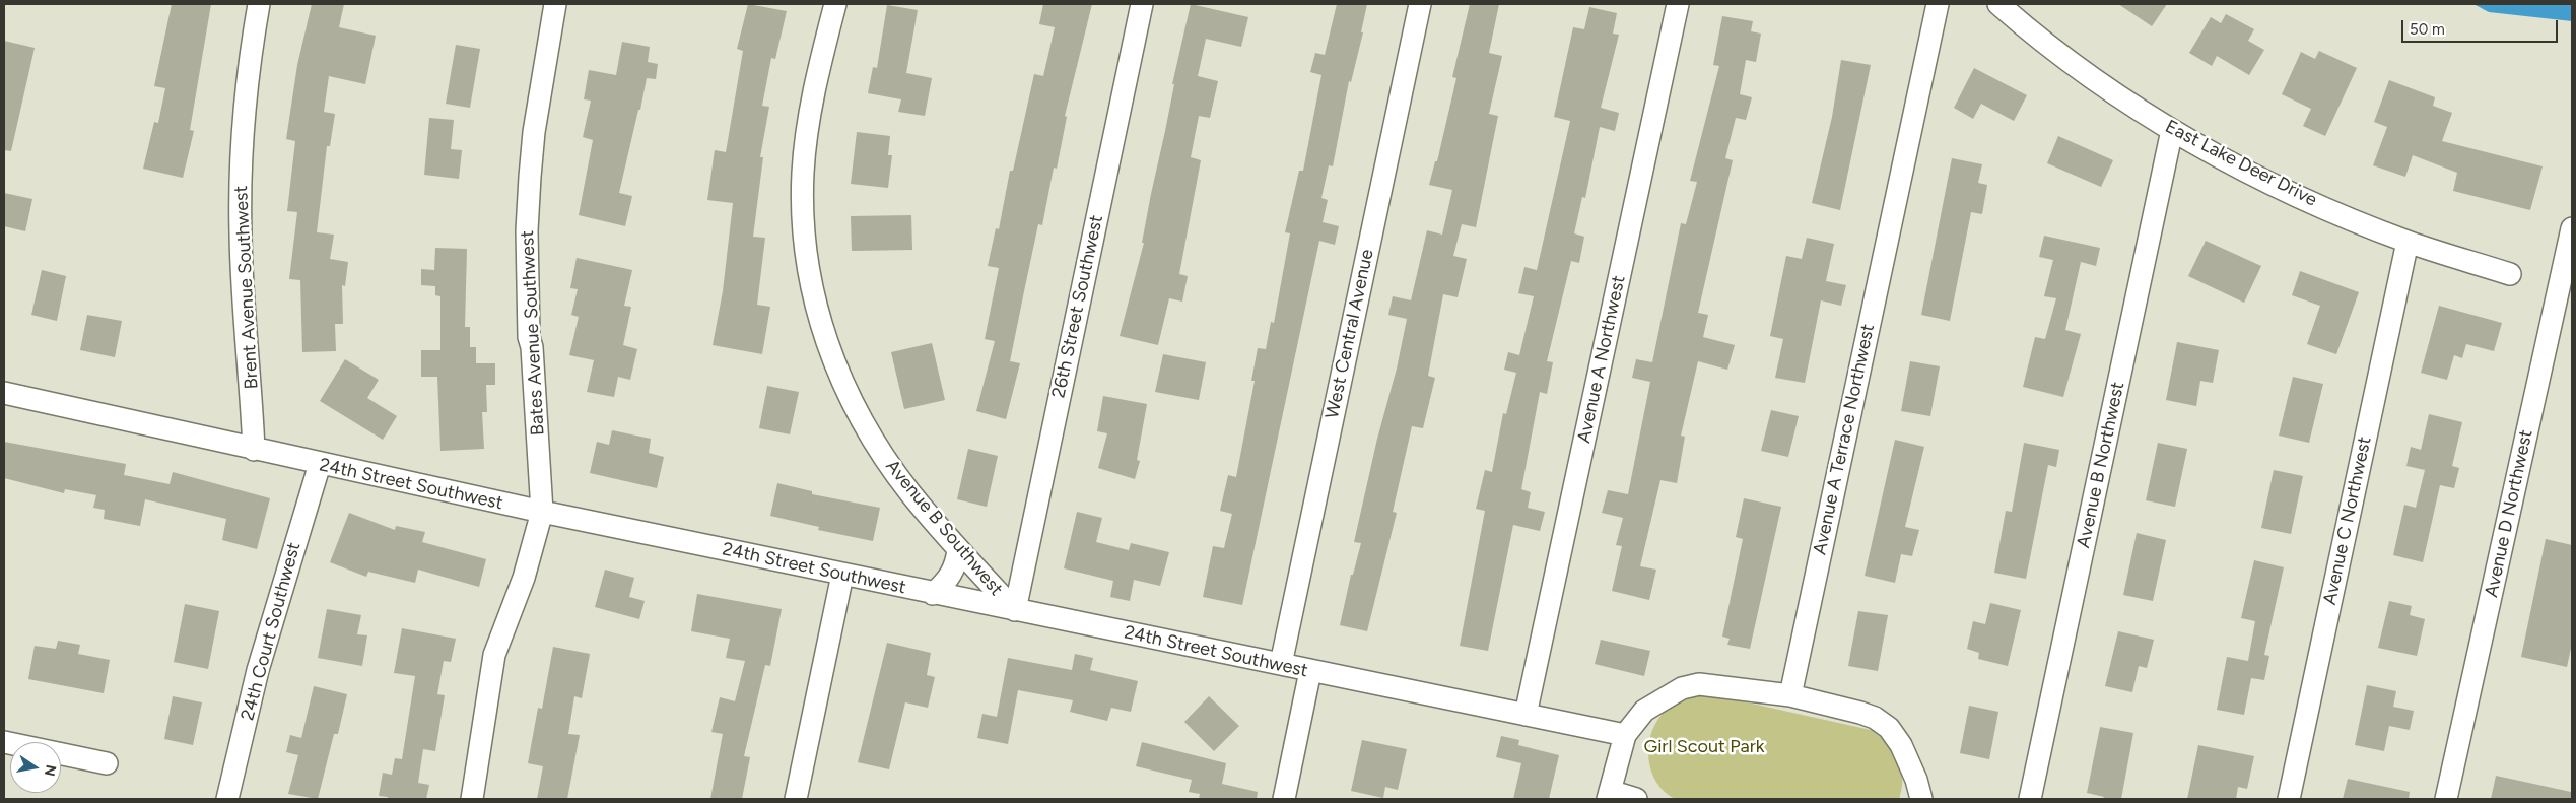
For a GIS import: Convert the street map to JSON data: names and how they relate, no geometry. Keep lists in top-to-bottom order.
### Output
{
  "streets": {
    "street": [
      "East Lake Deer Drive",
      "Brent Avenue Southwest",
      "26th Street Southwest",
      "Bates Avenue Southwest",
      "West Central Avenue",
      "Avenue A Northwest",
      "Avenue A Terrace Northwest",
      "Avenue B Northwest",
      "24th Street Southwest",
      "Avenue D Northwest",
      "Avenue C Northwest",
      "Avenue B Southwest",
      "24th Court Southwest"
    ]
  },
  "crossings": [
    ["East Lake Deer Drive", "Avenue B Northwest"],
    ["East Lake Deer Drive", "Avenue C Northwest"],
    ["Brent Avenue Southwest", "24th Street Southwest"],
    ["26th Street Southwest", "24th Street Southwest"],
    ["26th Street Southwest", "Avenue B Southwest"],
    ["Bates Avenue Southwest", "24th Street Southwest"],
    ["West Central Avenue", "24th Street Southwest"],
    ["Avenue A Northwest", "24th Street Southwest"],
    ["24th Street Southwest", "Avenue B Southwest"],
    ["24th Street Southwest", "24th Court Southwest"]
  ],
  "parks": ["Girl Scout Park"],
  "scale_bar": "50 m",
  "north": "right"
}
